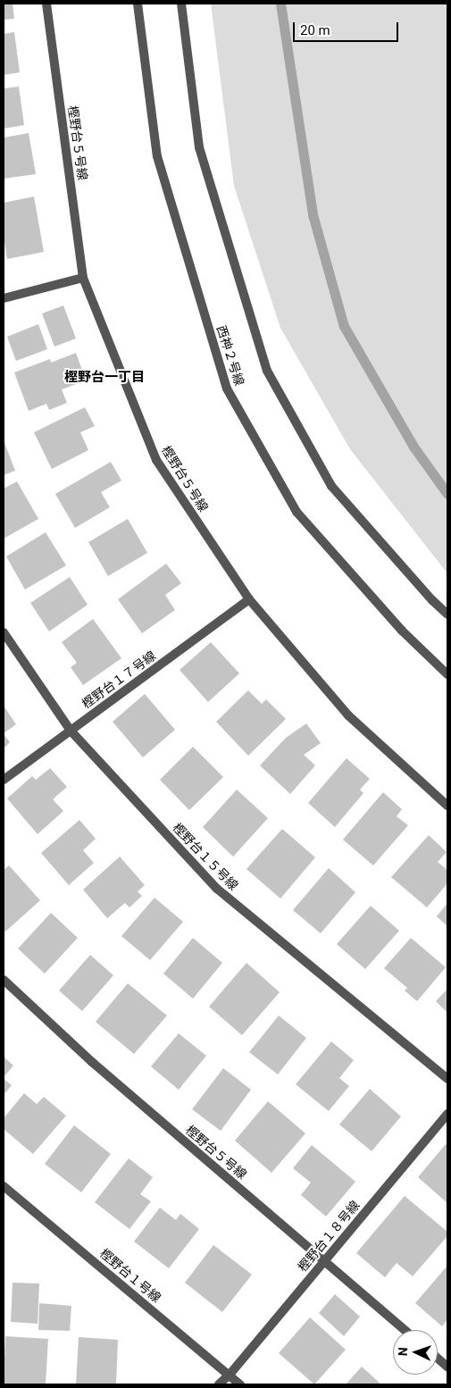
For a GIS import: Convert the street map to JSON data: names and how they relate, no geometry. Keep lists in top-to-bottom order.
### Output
{
  "streets": {
    "street": [
      "樫野台５号線",
      "西神２号線",
      "樫野台１７号線",
      "樫野台１５号線",
      "樫野台１８号線",
      "樫野台１号線"
    ]
  },
  "crossings": [
    ["樫野台５号線", "樫野台１７号線"],
    ["樫野台５号線", "樫野台１８号線"],
    ["樫野台１７号線", "樫野台１５号線"],
    ["樫野台１８号線", "樫野台１号線"]
  ],
  "districts": ["樫野台一丁目"],
  "scale_bar": "20 m",
  "north": "left"
}
